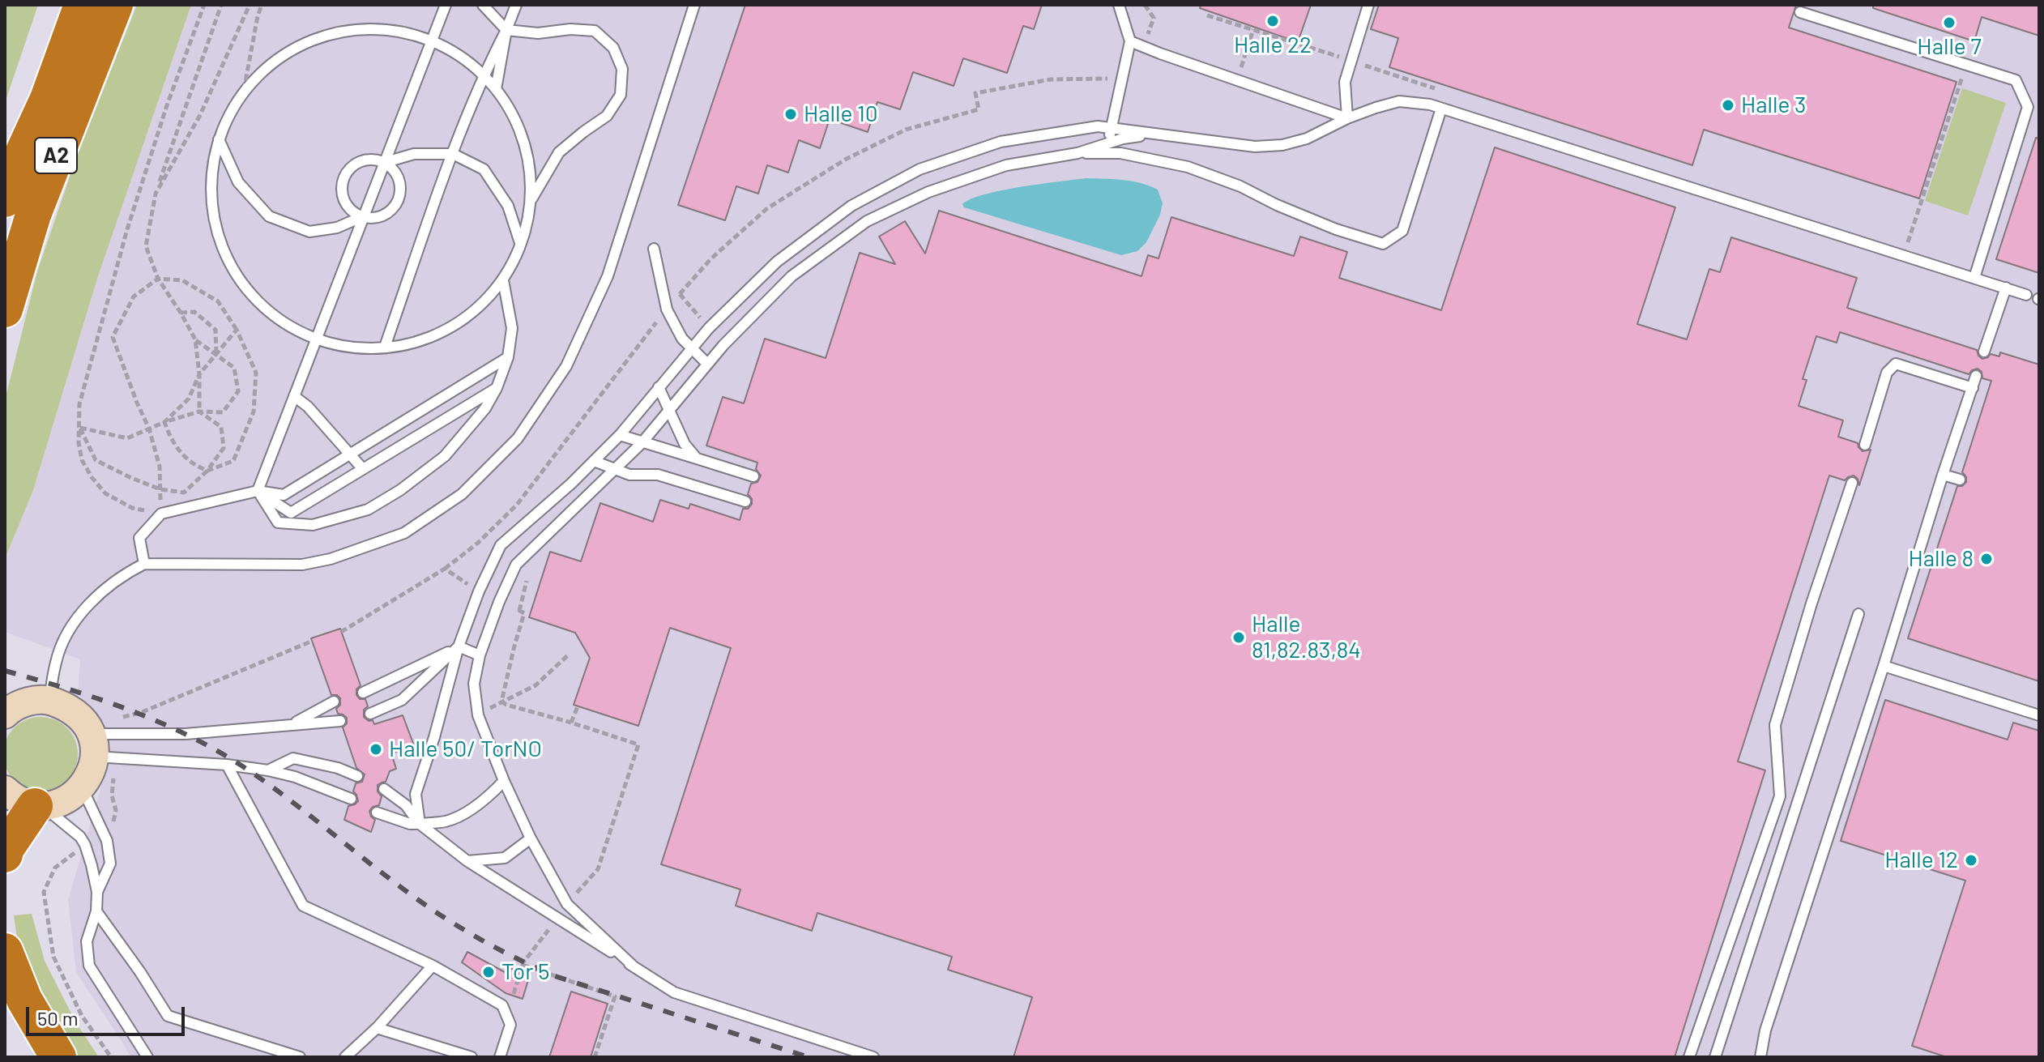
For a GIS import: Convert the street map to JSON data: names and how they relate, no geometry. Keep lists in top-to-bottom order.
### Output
{
  "streets": {
    "highway": ["A2"]
  },
  "places": [
    "Halle 22",
    "Halle 7",
    "Halle 3",
    "Halle 10",
    "Halle 8",
    "Halle 81,82.83,84",
    "Halle 50/ TorNO",
    "Halle 12",
    "Tor 5"
  ],
  "scale_bar": "50 m"
}
